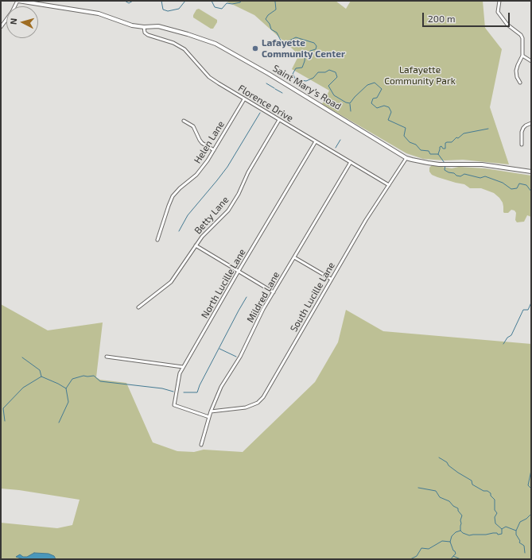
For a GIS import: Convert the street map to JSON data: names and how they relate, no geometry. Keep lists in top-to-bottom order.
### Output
{
  "streets": {
    "street": [
      "Saint Mary's Road",
      "Florence Drive",
      "Helen Lane",
      "Betty Lane",
      "North Lucille Lane",
      "Mildred Lane",
      "South Lucille Lane"
    ]
  },
  "crossings": [
    ["Saint Mary's Road", "Florence Drive"],
    ["Saint Mary's Road", "South Lucille Lane"],
    ["Florence Drive", "Helen Lane"],
    ["Florence Drive", "Betty Lane"],
    ["Florence Drive", "North Lucille Lane"],
    ["Florence Drive", "Mildred Lane"],
    ["Florence Drive", "South Lucille Lane"],
    ["North Lucille Lane", "Mildred Lane"],
    ["Mildred Lane", "South Lucille Lane"]
  ],
  "parks": ["Lafayette Community Park"],
  "places": ["Lafayette Community Center"],
  "scale_bar": "200 m",
  "north": "left"
}
